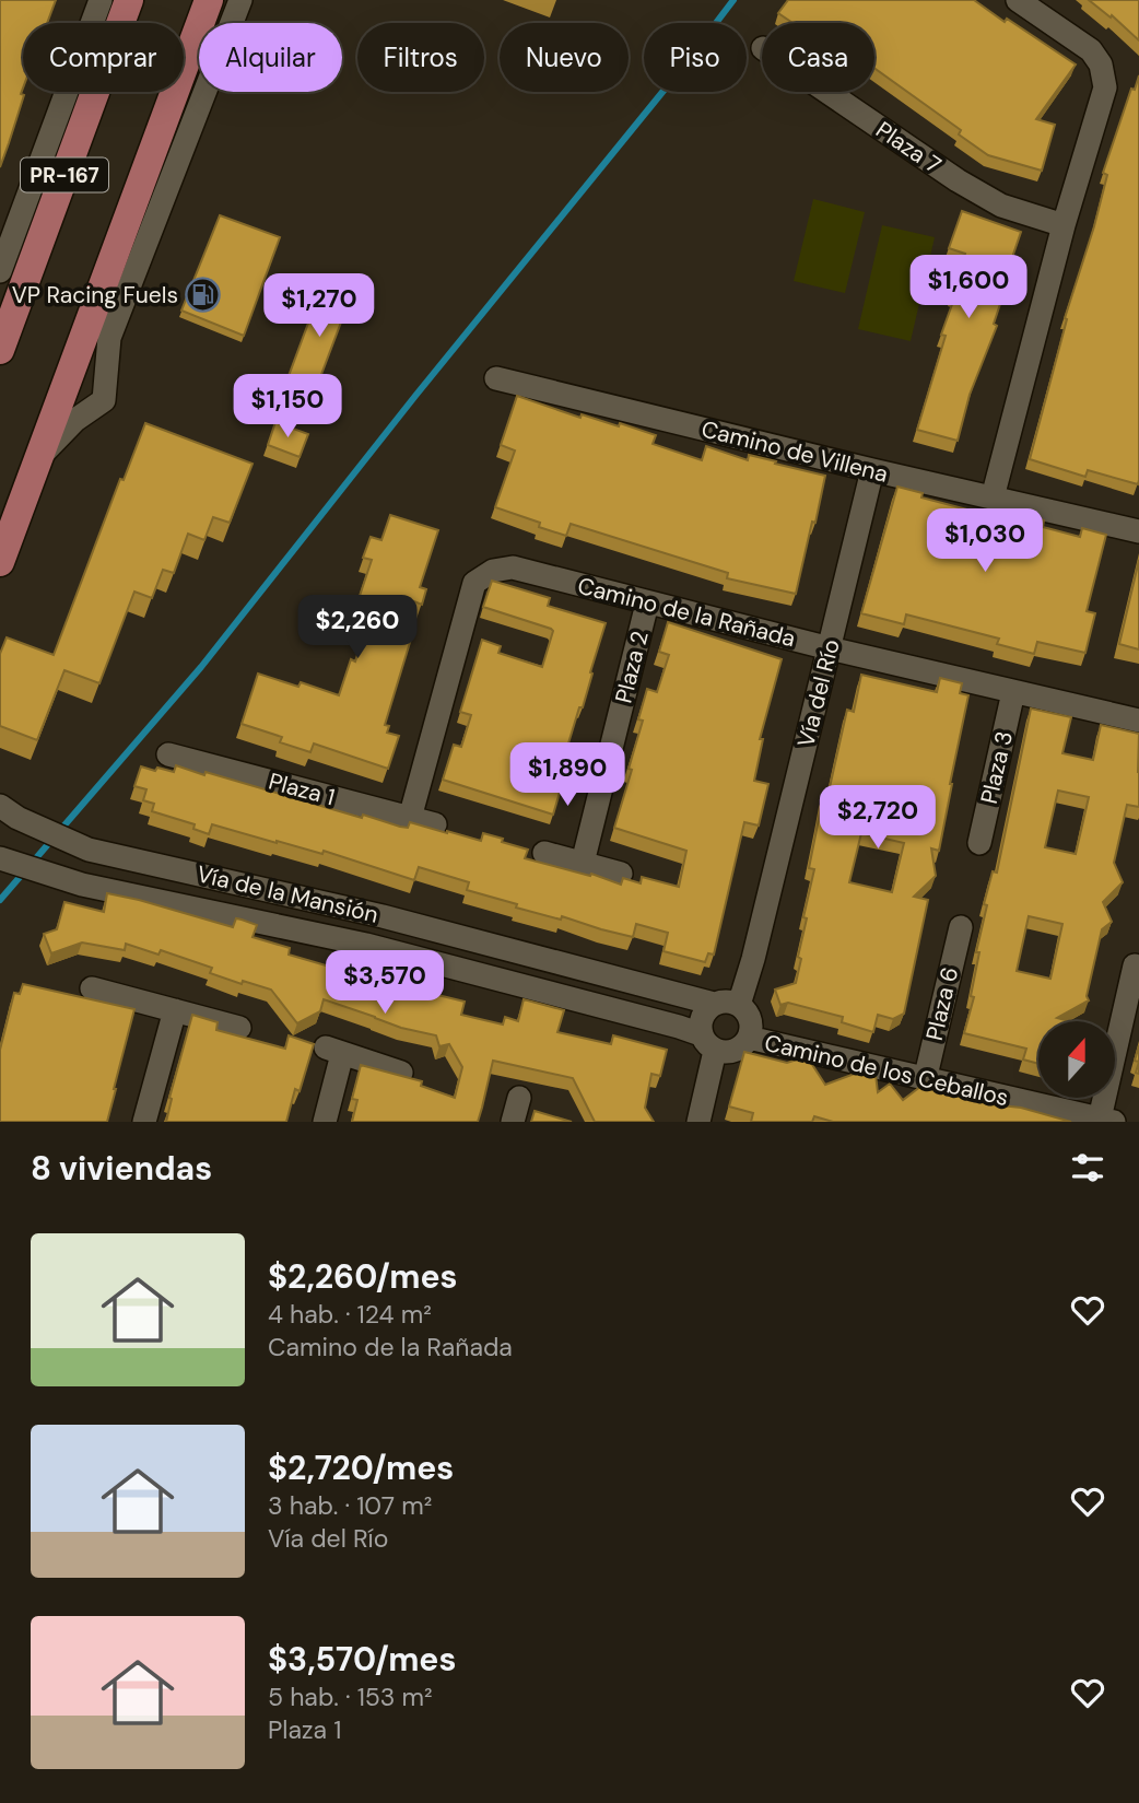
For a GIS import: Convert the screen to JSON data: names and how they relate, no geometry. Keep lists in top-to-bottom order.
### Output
{
  "streets": {
    "main road": ["PR-167"],
    "street": [
      "Plaza 7",
      "Camino de Villena",
      "Camino de la Rañada",
      "Plaza 2",
      "Vía del Río",
      "Plaza 3",
      "Plaza 1",
      "Vía de la Mansión",
      "Plaza 6",
      "Camino de los Ceballos"
    ]
  },
  "crossings": [
    ["Camino de Villena", "Vía del Río"],
    ["Camino de la Rañada", "Plaza 2"],
    ["Camino de la Rañada", "Vía del Río"],
    ["Camino de la Rañada", "Plaza 3"],
    ["Camino de la Rañada", "Plaza 1"],
    ["Vía del Río", "Vía de la Mansión"],
    ["Vía del Río", "Camino de los Ceballos"],
    ["Vía de la Mansión", "Camino de los Ceballos"],
    ["Plaza 6", "Camino de los Ceballos"]
  ],
  "places": {
    "fuel station": ["VP Racing Fuels"]
  },
  "north": "top",
  "page": {
    "chip": [
      "Comprar",
      "Alquilar",
      "Filtros",
      "Nuevo",
      "Piso",
      "Casa"
    ],
    "price": [
      "$1,600",
      "$1,270",
      "$1,150",
      "$1,030",
      "$2,260",
      "$1,890",
      "$2,720",
      "$3,570"
    ],
    "heading": "8 viviendas",
    "list": [
      {
        "name": "$2,260/mes",
        "note": "4 hab. · 124 m² · Camino de la Rañada"
      },
      {
        "name": "$2,720/mes",
        "note": "3 hab. · 107 m² · Vía del Río"
      },
      {
        "name": "$3,570/mes",
        "note": "5 hab. · 153 m² · Plaza 1"
      }
    ]
  }
}
